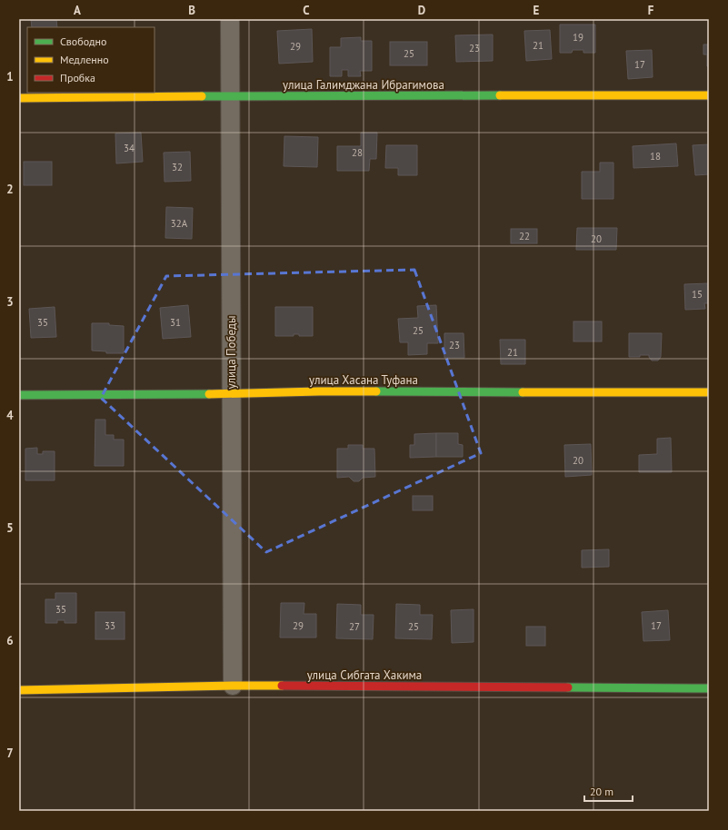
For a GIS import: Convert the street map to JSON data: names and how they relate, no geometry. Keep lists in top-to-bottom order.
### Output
{
  "streets": {
    "street": [
      "улица Галимджана Ибрагимова",
      "улица Победы",
      "улица Хасана Туфана",
      "улица Сибгата Хакима"
    ]
  },
  "crossings": [
    ["улица Галимджана Ибрагимова", "улица Победы"],
    ["улица Победы", "улица Хасана Туфана"],
    ["улица Победы", "улица Сибгата Хакима"]
  ],
  "house_numbers": [
    "19",
    "21",
    "29",
    "23",
    "25",
    "17",
    "34",
    "28",
    "18",
    "32",
    "32А",
    "22",
    "20",
    "15",
    "35",
    "31",
    "25",
    "23",
    "21",
    "20",
    "35",
    "33",
    "29",
    "17",
    "27",
    "25"
  ],
  "legend": ["Свободно", "Медленно", "Пробка"],
  "scale_bar": "20 m",
  "grid": {
    "columns": [
      "A",
      "B",
      "C",
      "D",
      "E",
      "F"
    ],
    "rows": [
      "1",
      "2",
      "3",
      "4",
      "5",
      "6",
      "7"
    ]
  }
}
